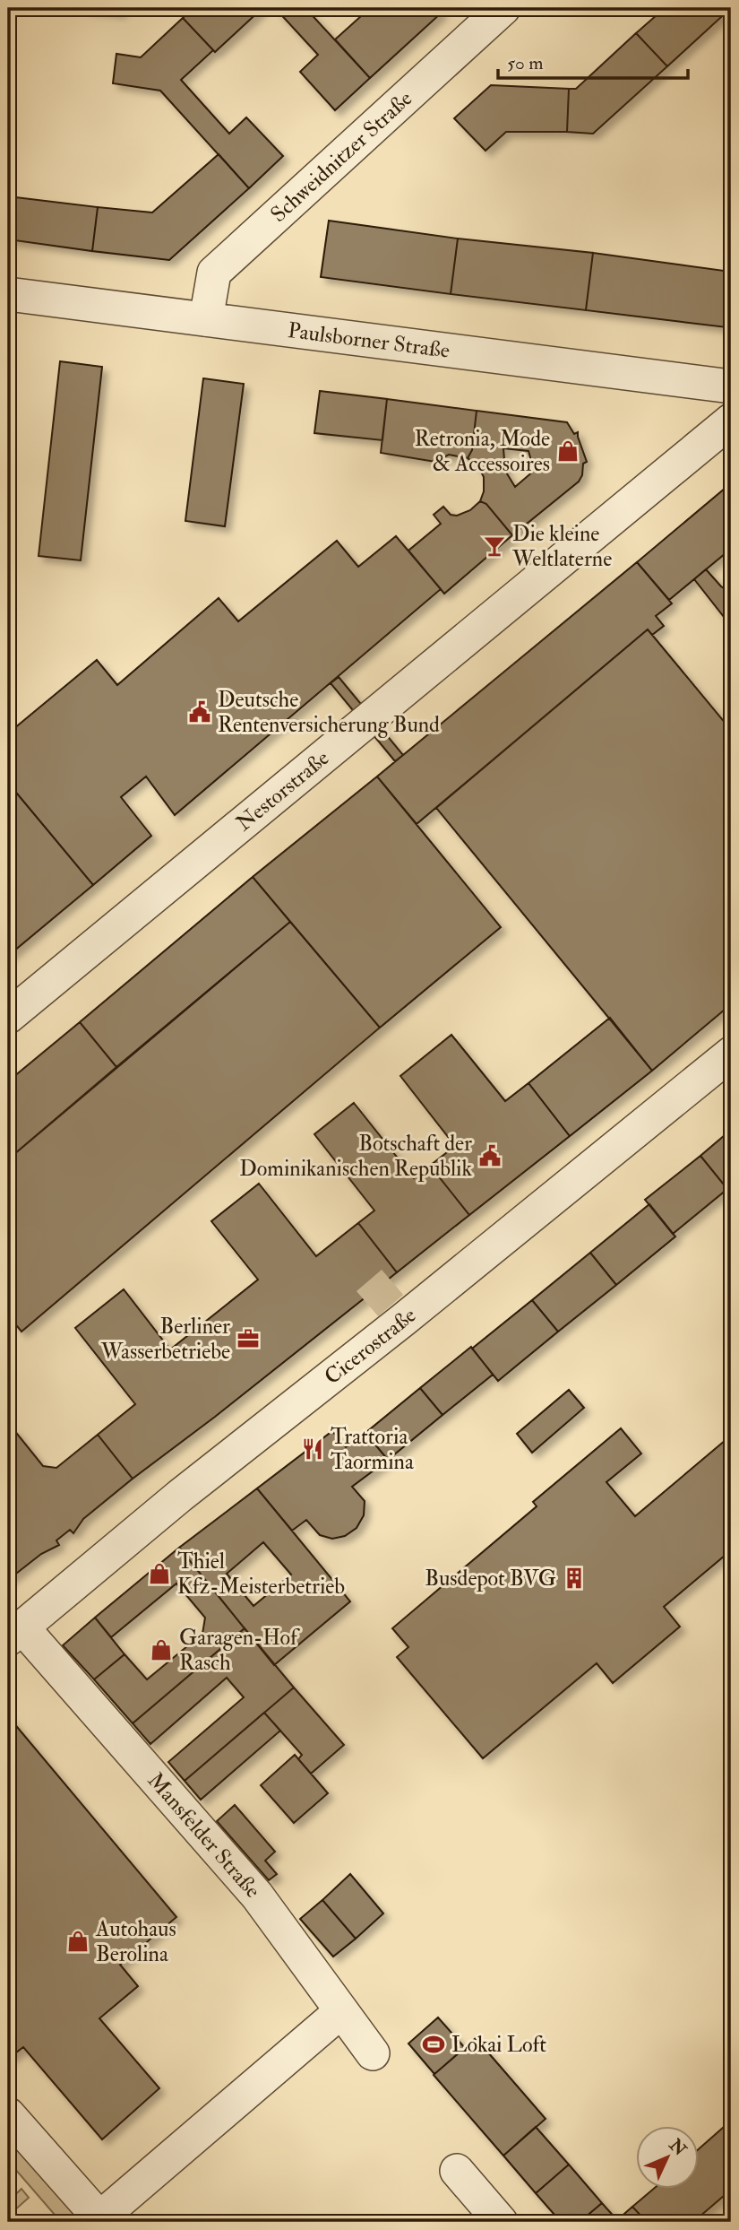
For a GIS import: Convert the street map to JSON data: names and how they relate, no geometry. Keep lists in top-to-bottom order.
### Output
{
  "streets": {
    "street": [
      "Schweidnitzer Straße",
      "Paulsborner Straße",
      "Nestorstraße",
      "Cicerostraße",
      "Mansfelder Straße"
    ]
  },
  "crossings": [
    ["Schweidnitzer Straße", "Paulsborner Straße"],
    ["Cicerostraße", "Mansfelder Straße"]
  ],
  "places": {
    "shop": [
      "Retronia, Mode & Accessoires",
      "Thiel Kfz-Meisterbetrieb",
      "Garagen-Hof Rasch",
      "Autohaus Berolina"
    ],
    "bar": ["Die kleine Weltlaterne"],
    "public building": ["Deutsche Rentenversicherung Bund", "Botschaft der Dominikanischen Republik"],
    "office": ["Berliner Wasserbetriebe"],
    "restaurant": ["Trattoria Taormina"],
    "building": ["Busdepot BVG"],
    "sports": ["Lokai Loft"]
  },
  "scale_bar": "50 m",
  "north": "top right"
}
